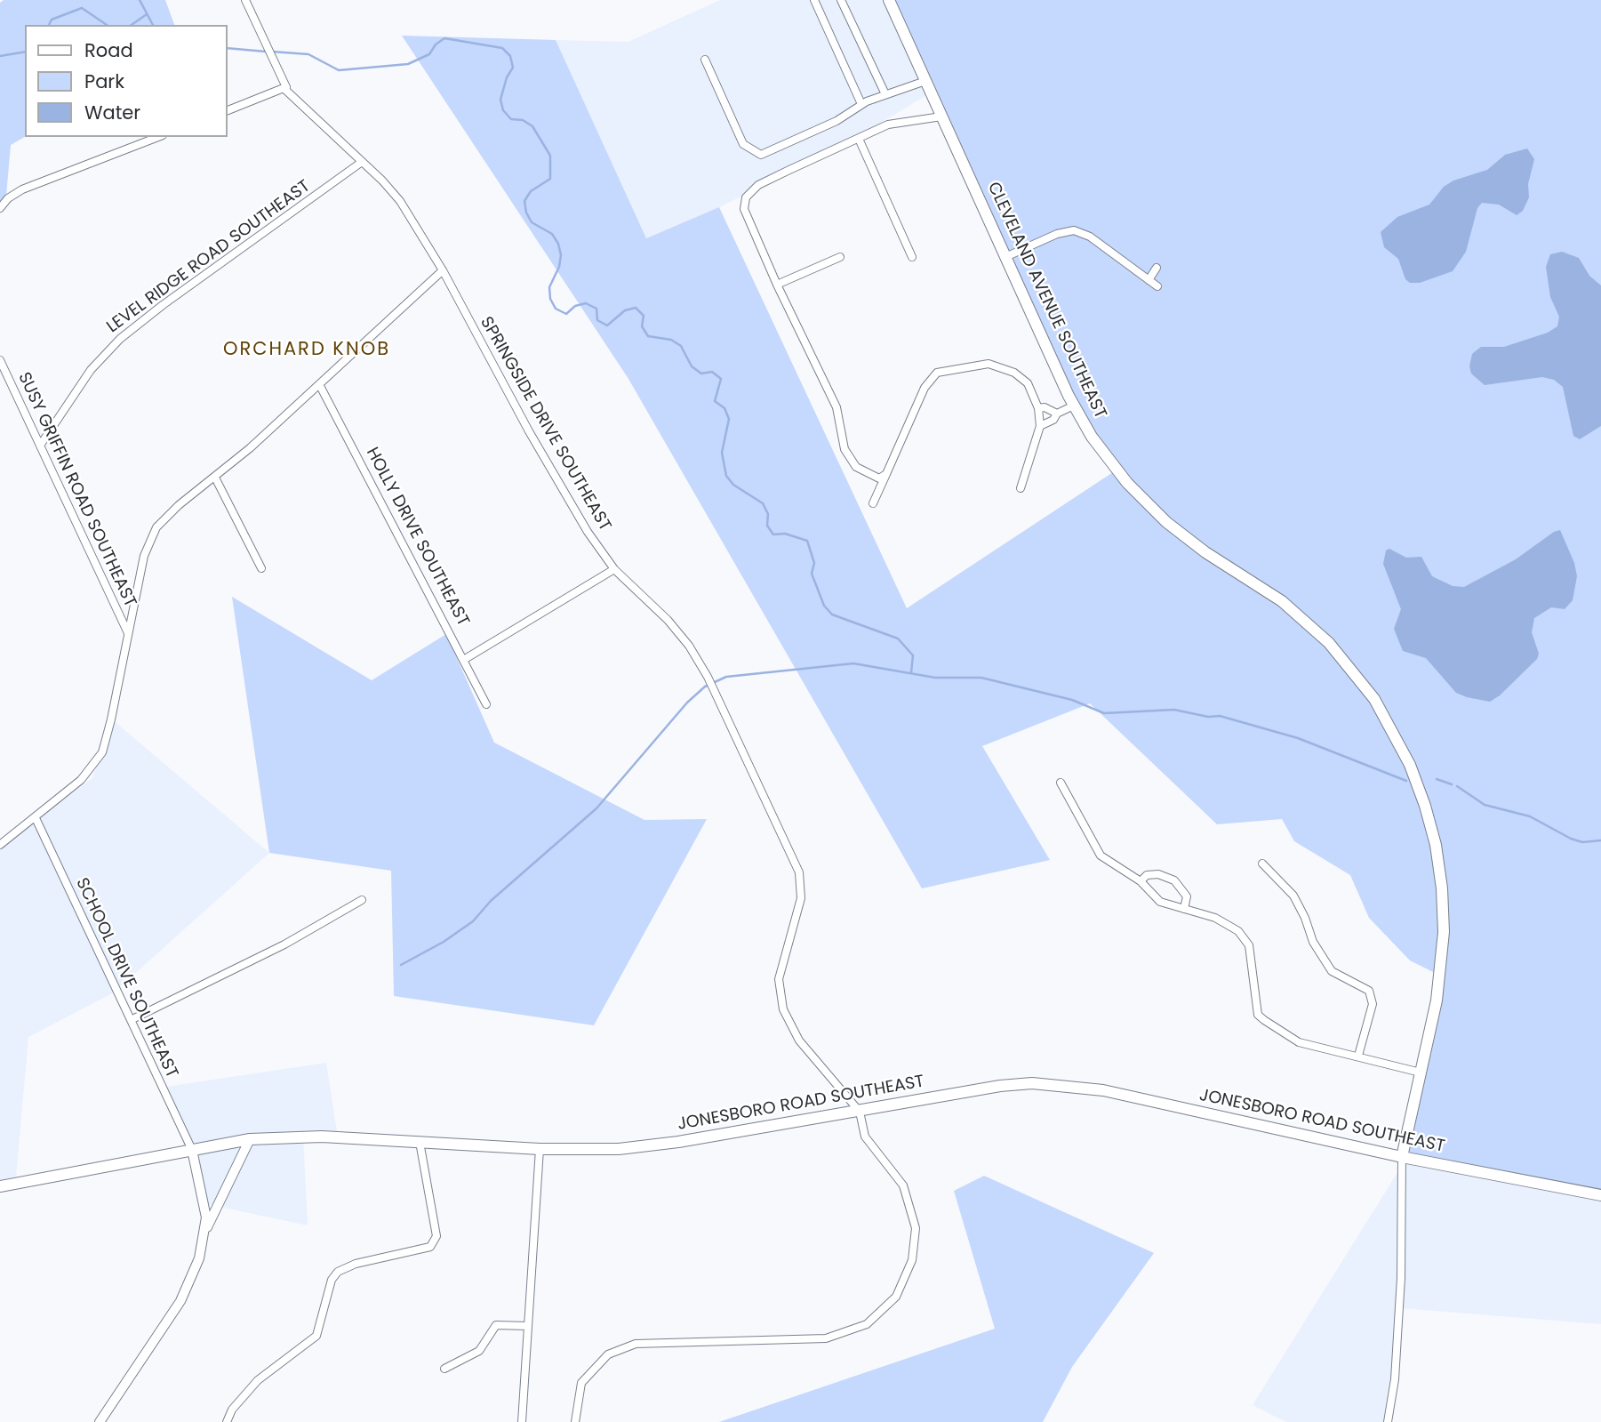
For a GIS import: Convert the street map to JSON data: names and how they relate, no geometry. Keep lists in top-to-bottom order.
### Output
{
  "streets": {
    "main road": ["CLEVELAND AVENUE SOUTHEAST", "JONESBORO ROAD SOUTHEAST"],
    "street": [
      "LEVEL RIDGE ROAD SOUTHEAST",
      "SPRINGSIDE DRIVE SOUTHEAST",
      "SUSY GRIFFIN ROAD SOUTHEAST",
      "HOLLY DRIVE SOUTHEAST",
      "SCHOOL DRIVE SOUTHEAST"
    ]
  },
  "crossings": [
    ["LEVEL RIDGE ROAD SOUTHEAST", "SPRINGSIDE DRIVE SOUTHEAST"],
    ["LEVEL RIDGE ROAD SOUTHEAST", "SUSY GRIFFIN ROAD SOUTHEAST"],
    ["CLEVELAND AVENUE SOUTHEAST", "JONESBORO ROAD SOUTHEAST"],
    ["SPRINGSIDE DRIVE SOUTHEAST", "JONESBORO ROAD SOUTHEAST"],
    ["SCHOOL DRIVE SOUTHEAST", "JONESBORO ROAD SOUTHEAST"]
  ],
  "districts": ["ORCHARD KNOB"],
  "legend": ["Road", "Park", "Water"]
}
